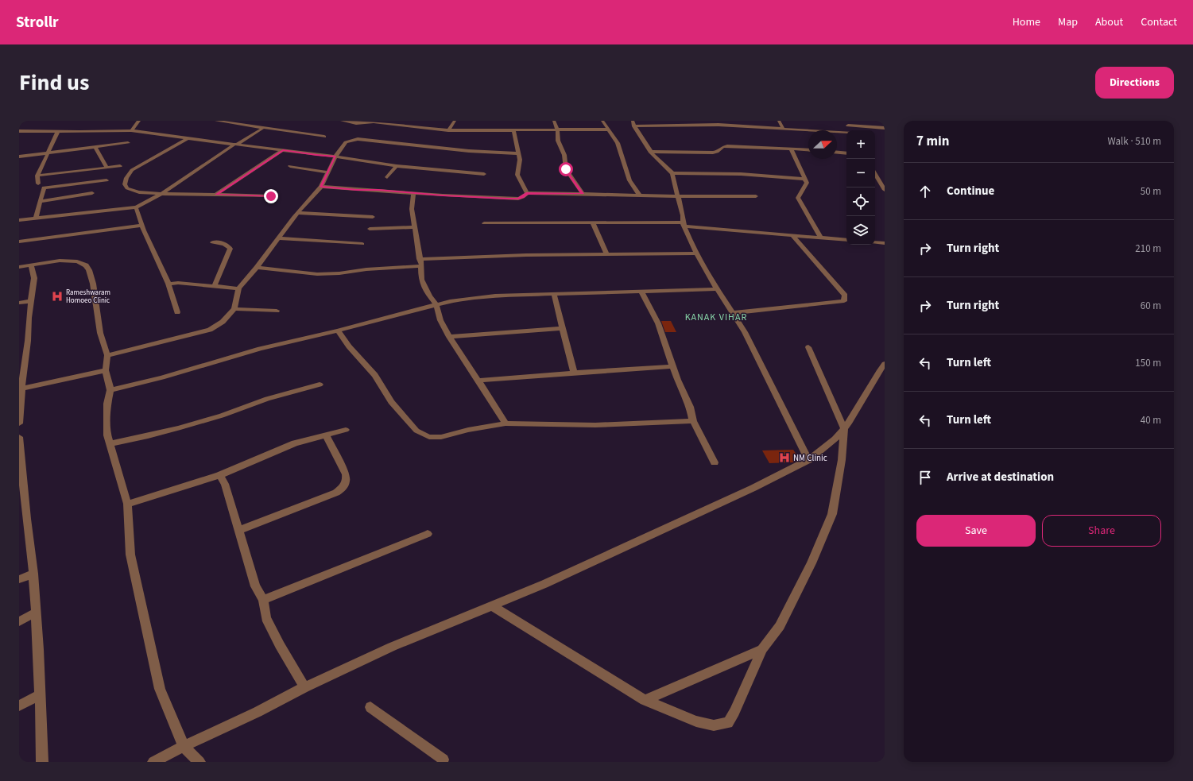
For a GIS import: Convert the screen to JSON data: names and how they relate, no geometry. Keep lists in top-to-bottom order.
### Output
{
  "districts": ["KANAK VIHAR"],
  "places": {
    "hospital": ["Rameshwaram Homoeo Clinic", "NM Clinic"]
  },
  "north": "right",
  "page": {
    "header": "Strollr",
    "nav": [
      "Home",
      "Map",
      "About",
      "Contact"
    ],
    "title": "Find us",
    "buttons": [
      "Directions",
      ["Save", "Share"]
    ],
    "heading": ["7 min", "Walk · 510 m"],
    "map_buttons": ["+", "−"],
    "list": [
      ["Continue", "50 m"],
      ["Turn right", "210 m"],
      ["Turn right", "60 m"],
      ["Turn left", "150 m"],
      ["Turn left", "40 m"],
      "Arrive at destination"
    ]
  }
}
